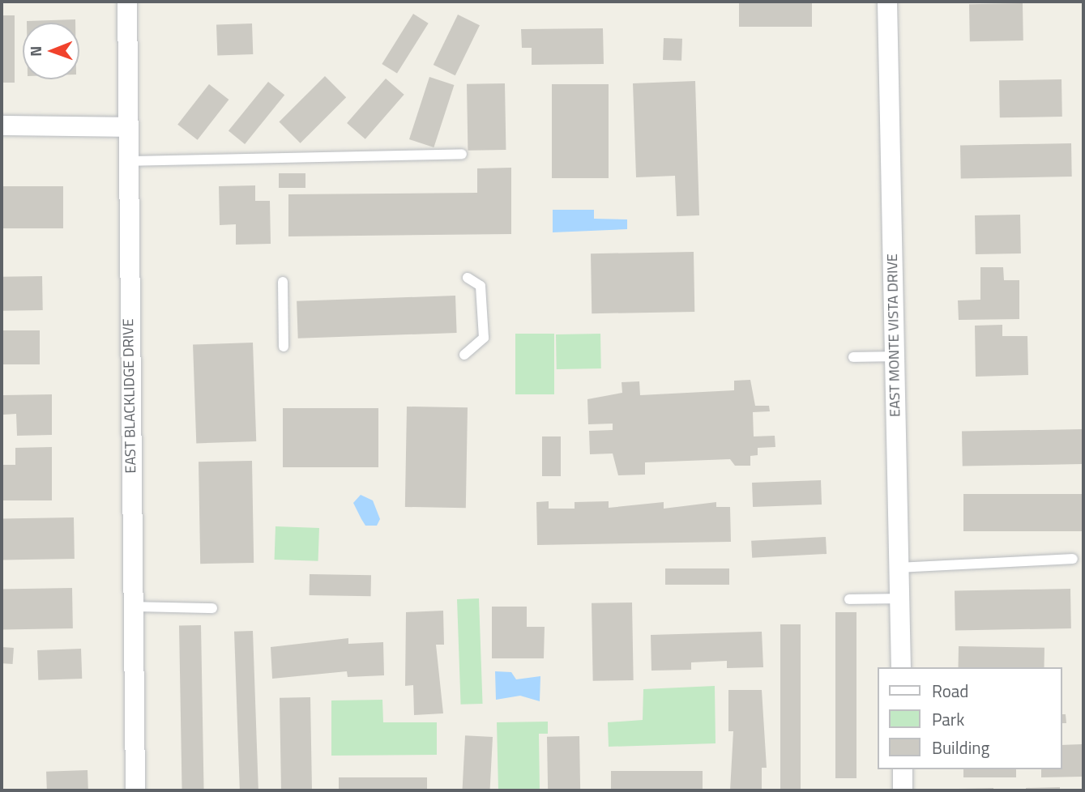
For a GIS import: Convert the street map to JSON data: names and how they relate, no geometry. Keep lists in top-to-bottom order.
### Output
{
  "streets": {
    "street": ["EAST MONTE VISTA DRIVE", "EAST BLACKLIDGE DRIVE"]
  },
  "legend": ["Road", "Park", "Building"],
  "north": "left"
}
